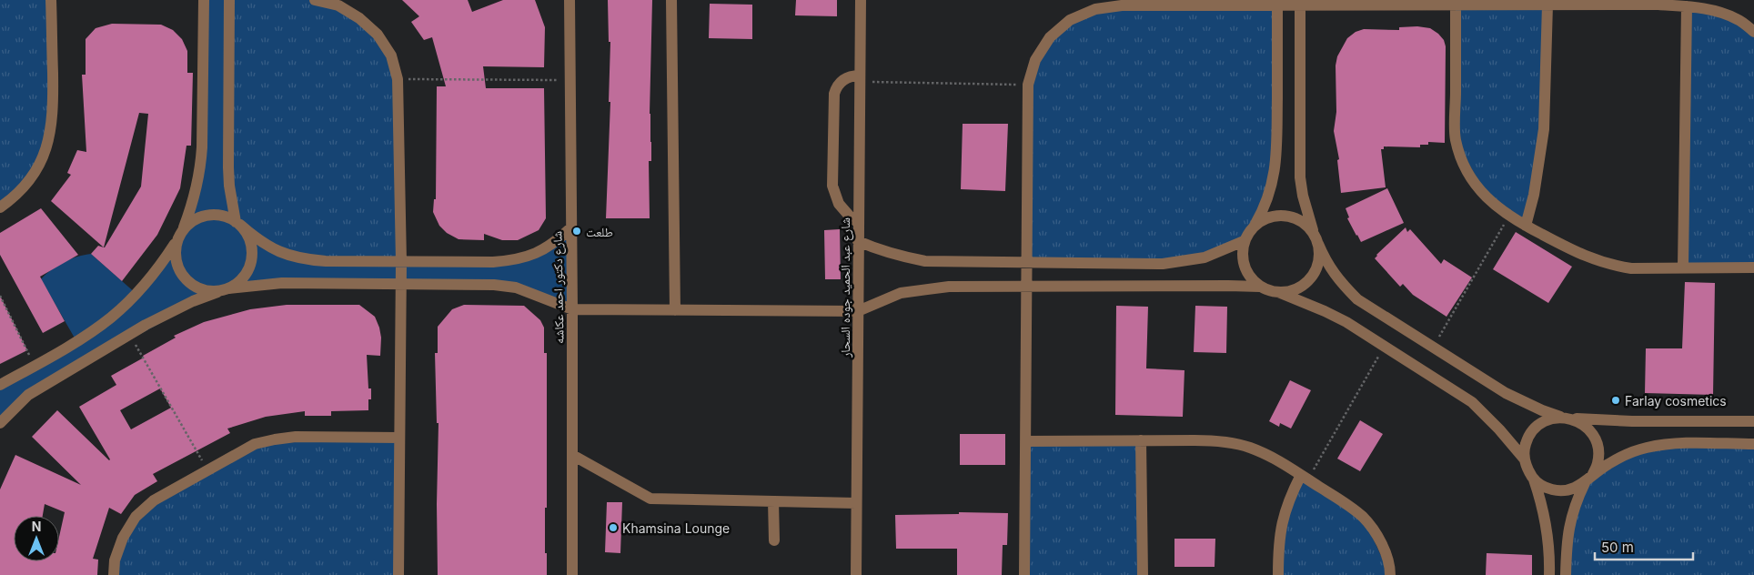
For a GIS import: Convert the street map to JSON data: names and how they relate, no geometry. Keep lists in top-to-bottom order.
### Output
{
  "streets": {
    "street": ["شارع دكتور احمد عكاشه", "شارع عبد الحميد جوده السحار"]
  },
  "places": ["طلعت", "Farlay cosmetics", "Khamsina Lounge"],
  "scale_bar": "50 m",
  "north": "top"
}
